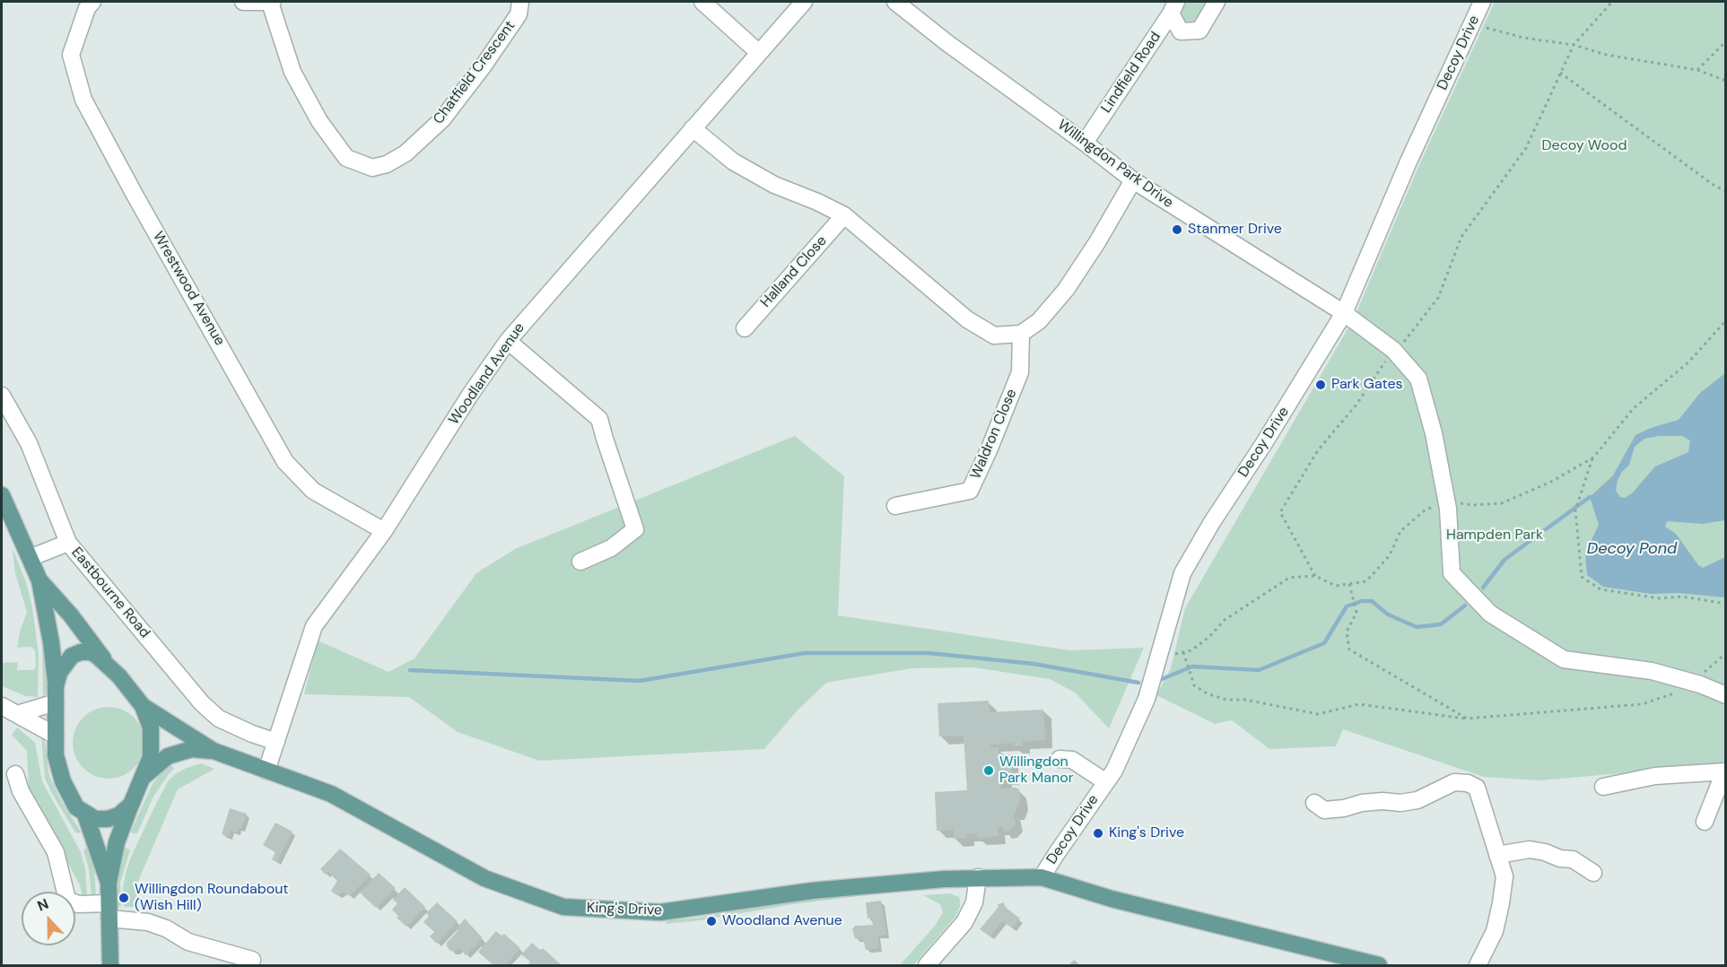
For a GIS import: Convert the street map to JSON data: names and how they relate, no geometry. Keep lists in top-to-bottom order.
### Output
{
  "streets": {
    "main road": ["King's Drive"],
    "street": [
      "Decoy Drive",
      "Chatfield Crescent",
      "Lindfield Road",
      "Willingdon Park Drive",
      "Halland Close",
      "Wrestwood Avenue",
      "Woodland Avenue",
      "Waldron Close",
      "Eastbourne Road"
    ]
  },
  "crossings": [
    ["Decoy Drive", "Willingdon Park Drive"],
    ["Decoy Drive", "King's Drive"],
    ["Lindfield Road", "Willingdon Park Drive"],
    ["Wrestwood Avenue", "Woodland Avenue"],
    ["Woodland Avenue", "Eastbourne Road"],
    ["Woodland Avenue", "King's Drive"]
  ],
  "water": ["Decoy Pond"],
  "parks": ["Decoy Wood", "Hampden Park"],
  "places": [
    "Stanmer Drive",
    "Park Gates",
    "Willingdon Park Manor",
    "King's Drive",
    "Willingdon Roundabout (Wish Hill)",
    "Woodland Avenue"
  ],
  "north": "top"
}
